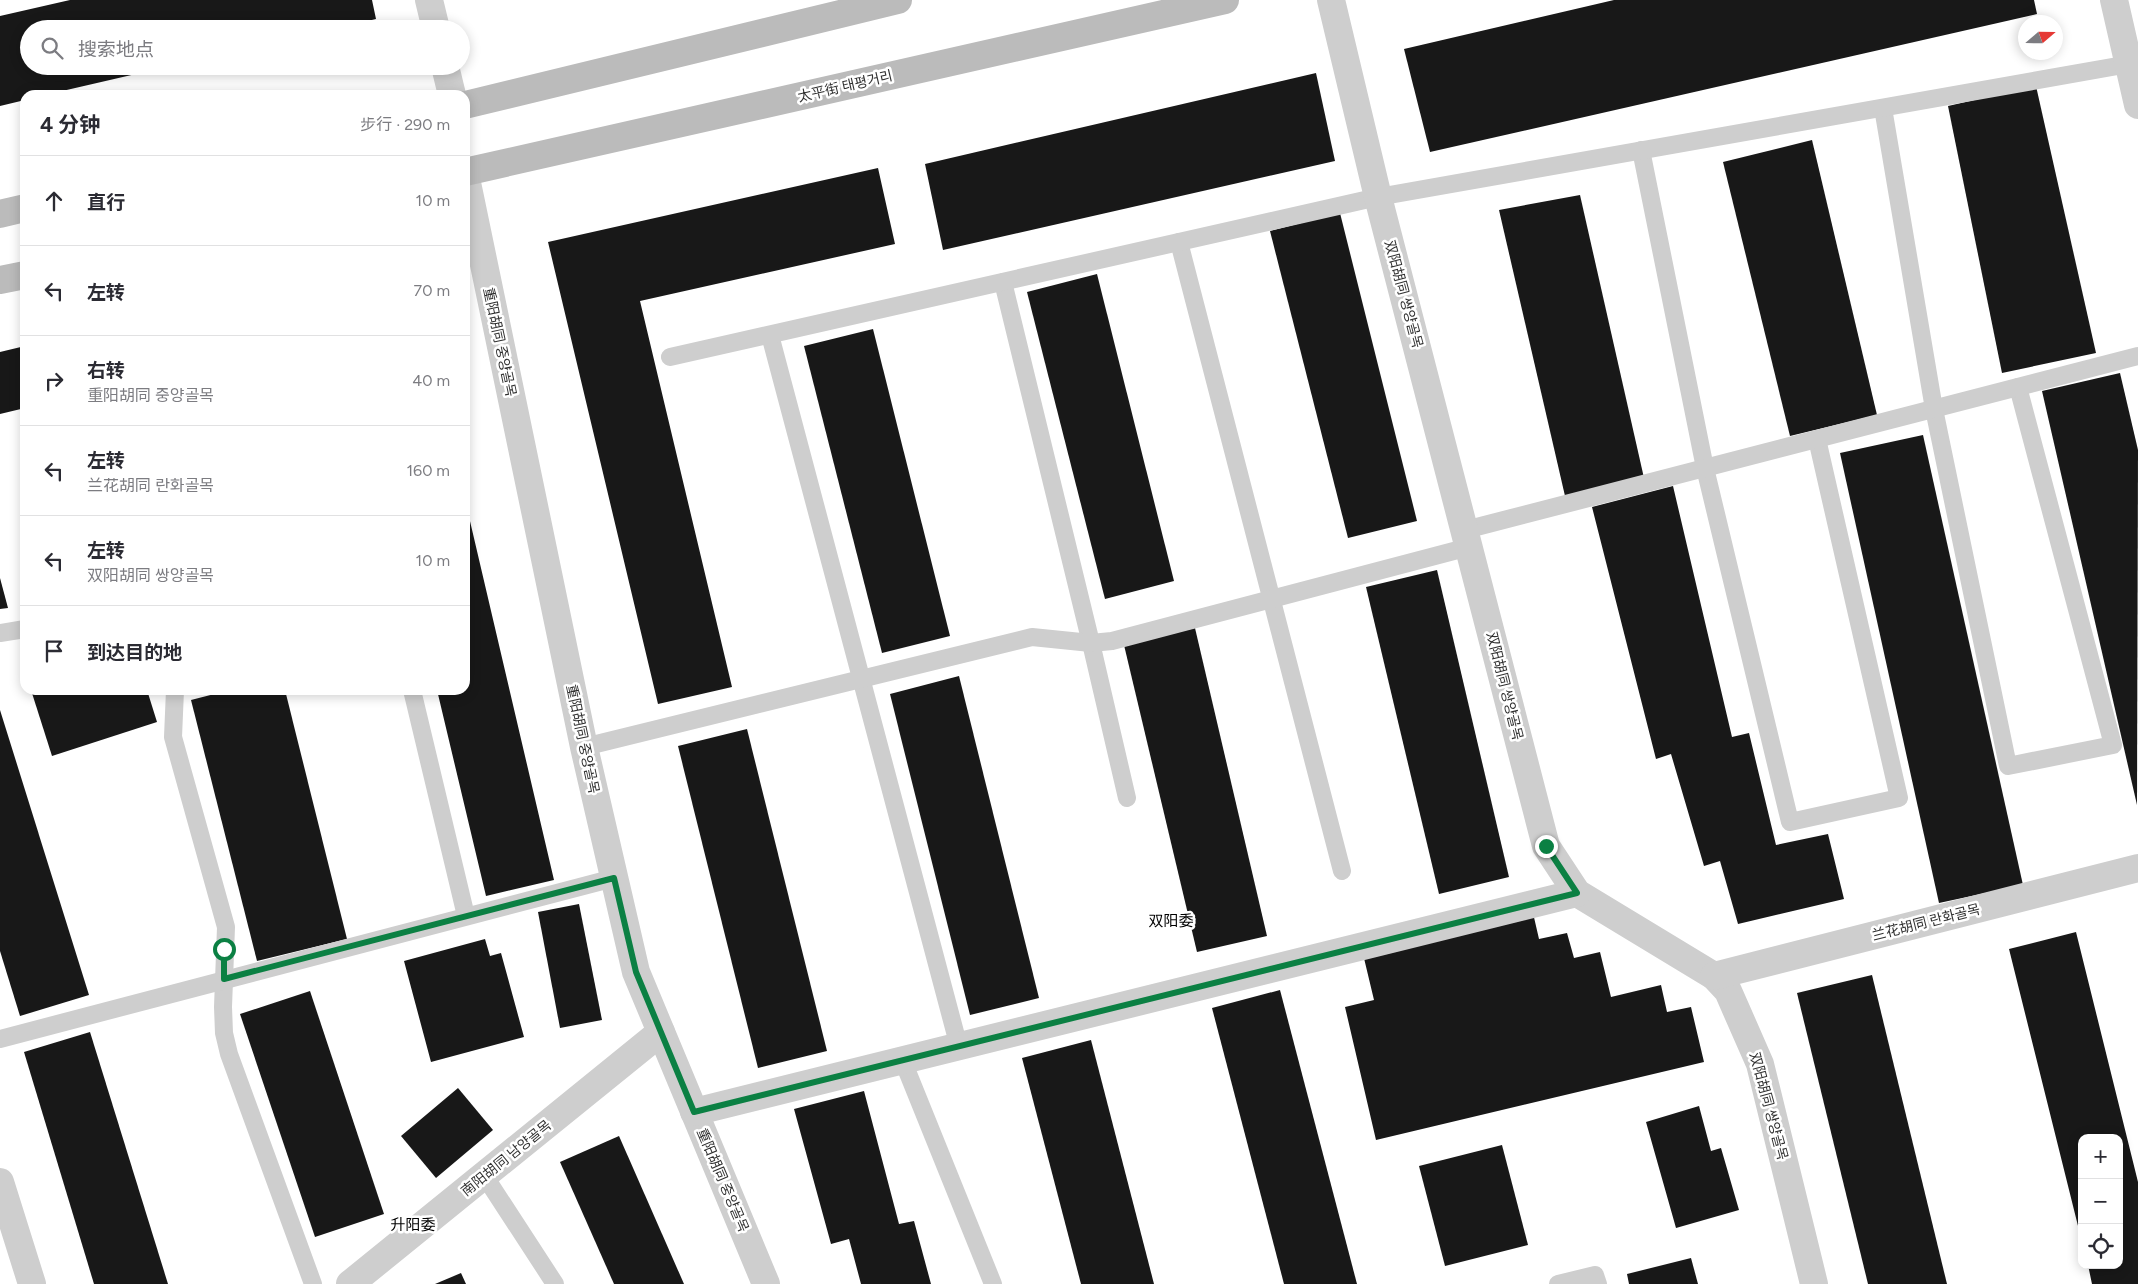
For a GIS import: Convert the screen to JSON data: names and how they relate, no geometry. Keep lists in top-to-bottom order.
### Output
{
  "streets": {
    "main road": ["太平街 태평거리"],
    "street": [
      "双阳胡同 쌍양골목",
      "重阳胡同 중양골목",
      "兰花胡同 란화골목",
      "南阳胡同 남양골목"
    ]
  },
  "crossings": [
    ["双阳胡同 쌍양골목", "兰花胡同 란화골목"],
    ["重阳胡同 중양골목", "南阳胡同 남양골목"]
  ],
  "districts": ["双阳委", "升阳委"],
  "north": "right",
  "page": {
    "search": "搜索地点",
    "heading": ["4 分钟", "步行 · 290 m"],
    "list": [
      ["直行", "10 m"],
      ["左转", "70 m"],
      ["右转", "重阳胡同 중양골목", "40 m"],
      ["左转", "兰花胡同 란화골목", "160 m"],
      ["左转", "双阳胡同 쌍양골목", "10 m"],
      "到达目的地"
    ],
    "map_buttons": ["+", "−"]
  }
}
